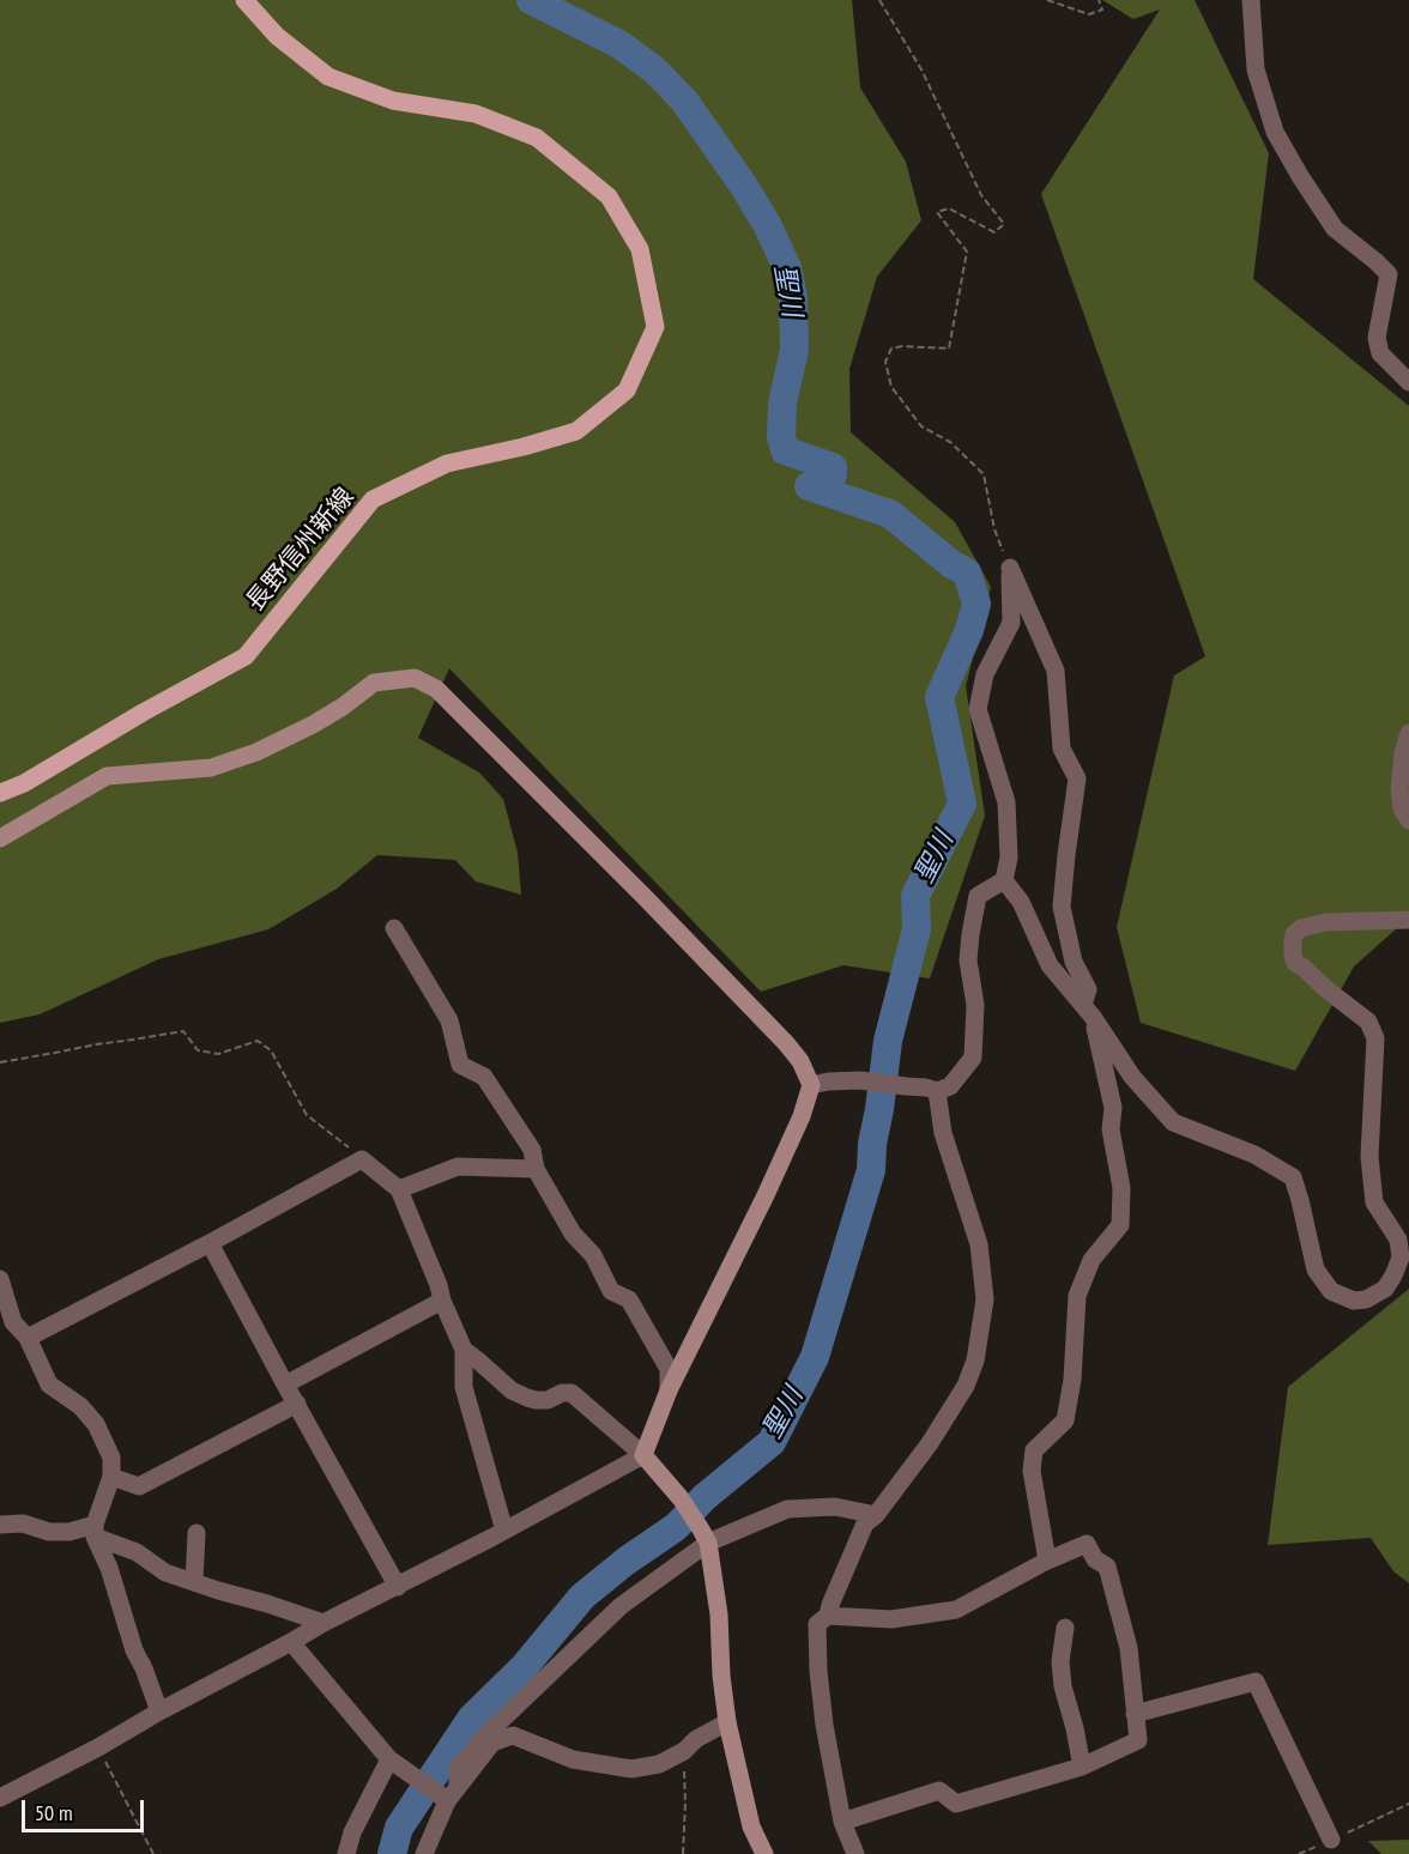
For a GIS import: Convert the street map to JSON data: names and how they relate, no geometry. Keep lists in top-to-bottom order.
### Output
{
  "streets": {
    "main road": ["長野信州新線"]
  },
  "water": ["聖川"],
  "scale_bar": "50 m"
}
